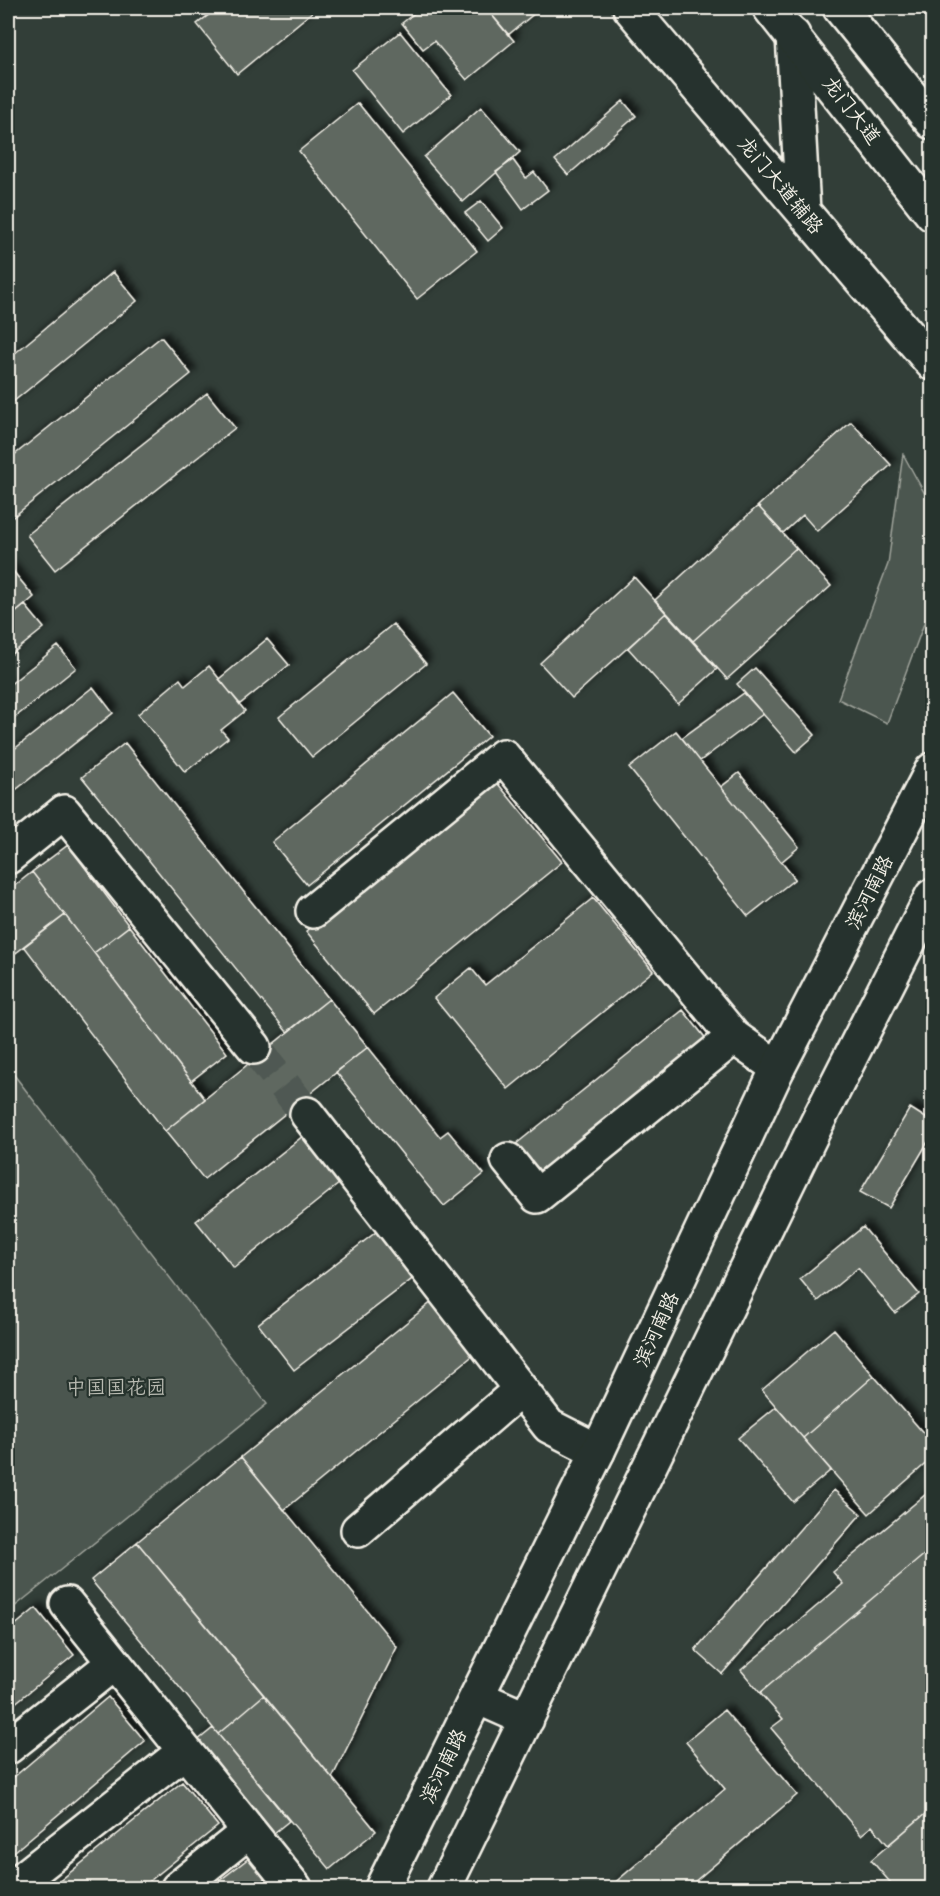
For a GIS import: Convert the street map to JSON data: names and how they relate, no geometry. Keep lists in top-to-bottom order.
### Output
{
  "streets": {
    "main road": ["龙门大道", "龙门大道辅路", "滨河南路"]
  },
  "parks": ["中国国花园"]
}
